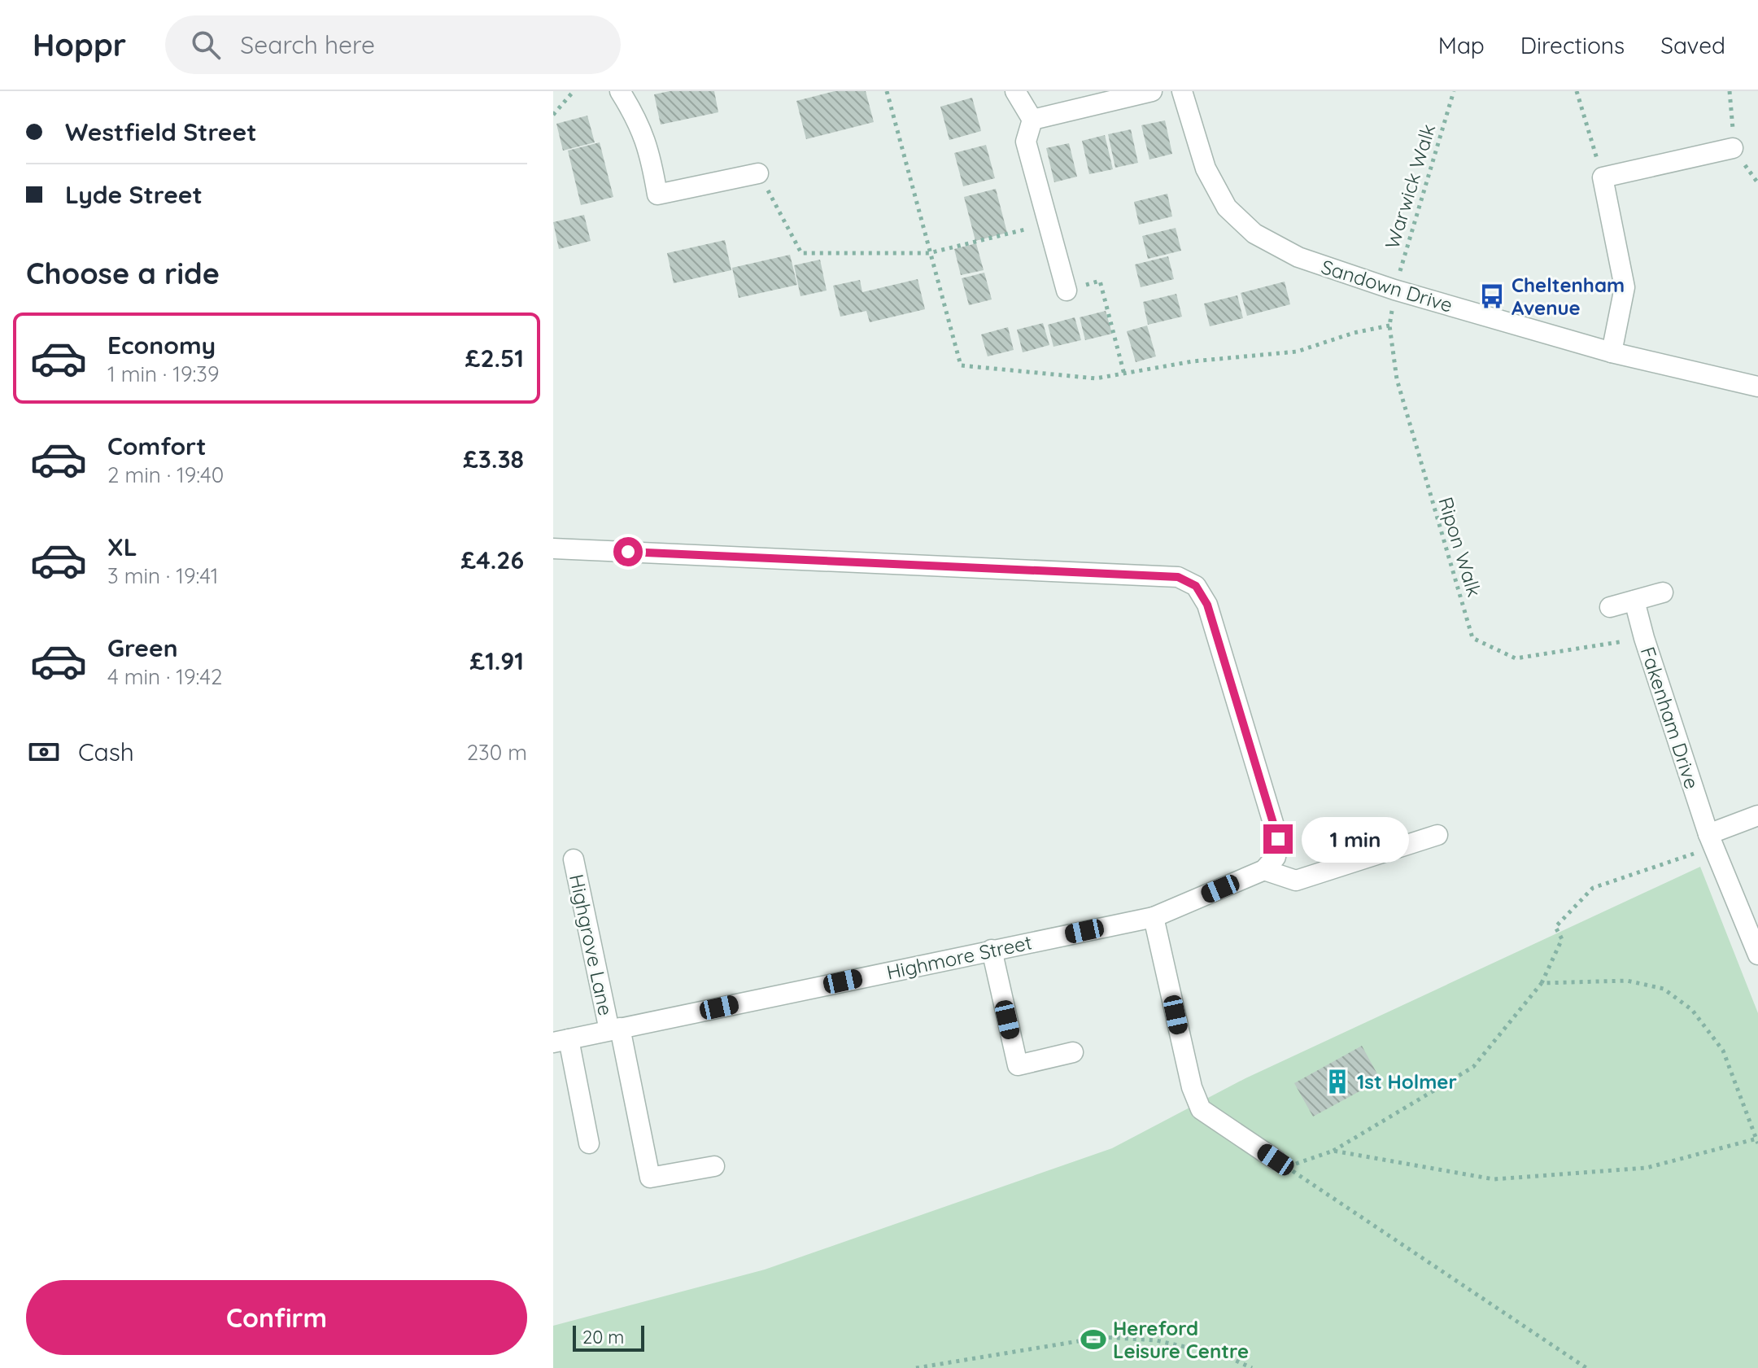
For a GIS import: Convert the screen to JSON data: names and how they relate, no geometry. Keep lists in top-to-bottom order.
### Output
{
  "streets": {
    "street": [
      "Sandown Drive",
      "Fakenham Drive",
      "Highgrove Lane",
      "Highmore Street"
    ],
    "path": ["Warwick Walk", "Ripon Walk"]
  },
  "crossings": [
    ["Warwick Walk", "Sandown Drive"],
    ["Warwick Walk", "Ripon Walk"],
    ["Sandown Drive", "Ripon Walk"],
    ["Ripon Walk", "Fakenham Drive"],
    ["Highgrove Lane", "Highmore Street"]
  ],
  "places": {
    "bus stop": ["Cheltenham Avenue"],
    "building": ["1st Holmer"],
    "sports": ["Hereford Leisure Centre"]
  },
  "scale_bar": "20 m",
  "page": {
    "header": "Hoppr",
    "search": "Search here",
    "nav": ["Map", "Directions", "Saved"],
    "banner": ["Westfield Street", "Lyde Street"],
    "heading": "Choose a ride",
    "list": [
      {
        "name": "Economy",
        "note": "1 min · 19:39",
        "value": "£2.51"
      },
      {
        "name": "Comfort",
        "note": "2 min · 19:40",
        "value": "£3.38"
      },
      {
        "name": "XL",
        "note": "3 min · 19:41",
        "value": "£4.26"
      },
      {
        "name": "Green",
        "note": "4 min · 19:42",
        "value": "£1.91"
      }
    ],
    "pay": ["Cash", "230 m"],
    "bubble": "1 min",
    "buttons": "Confirm",
    "scale": "20 m"
  }
}
